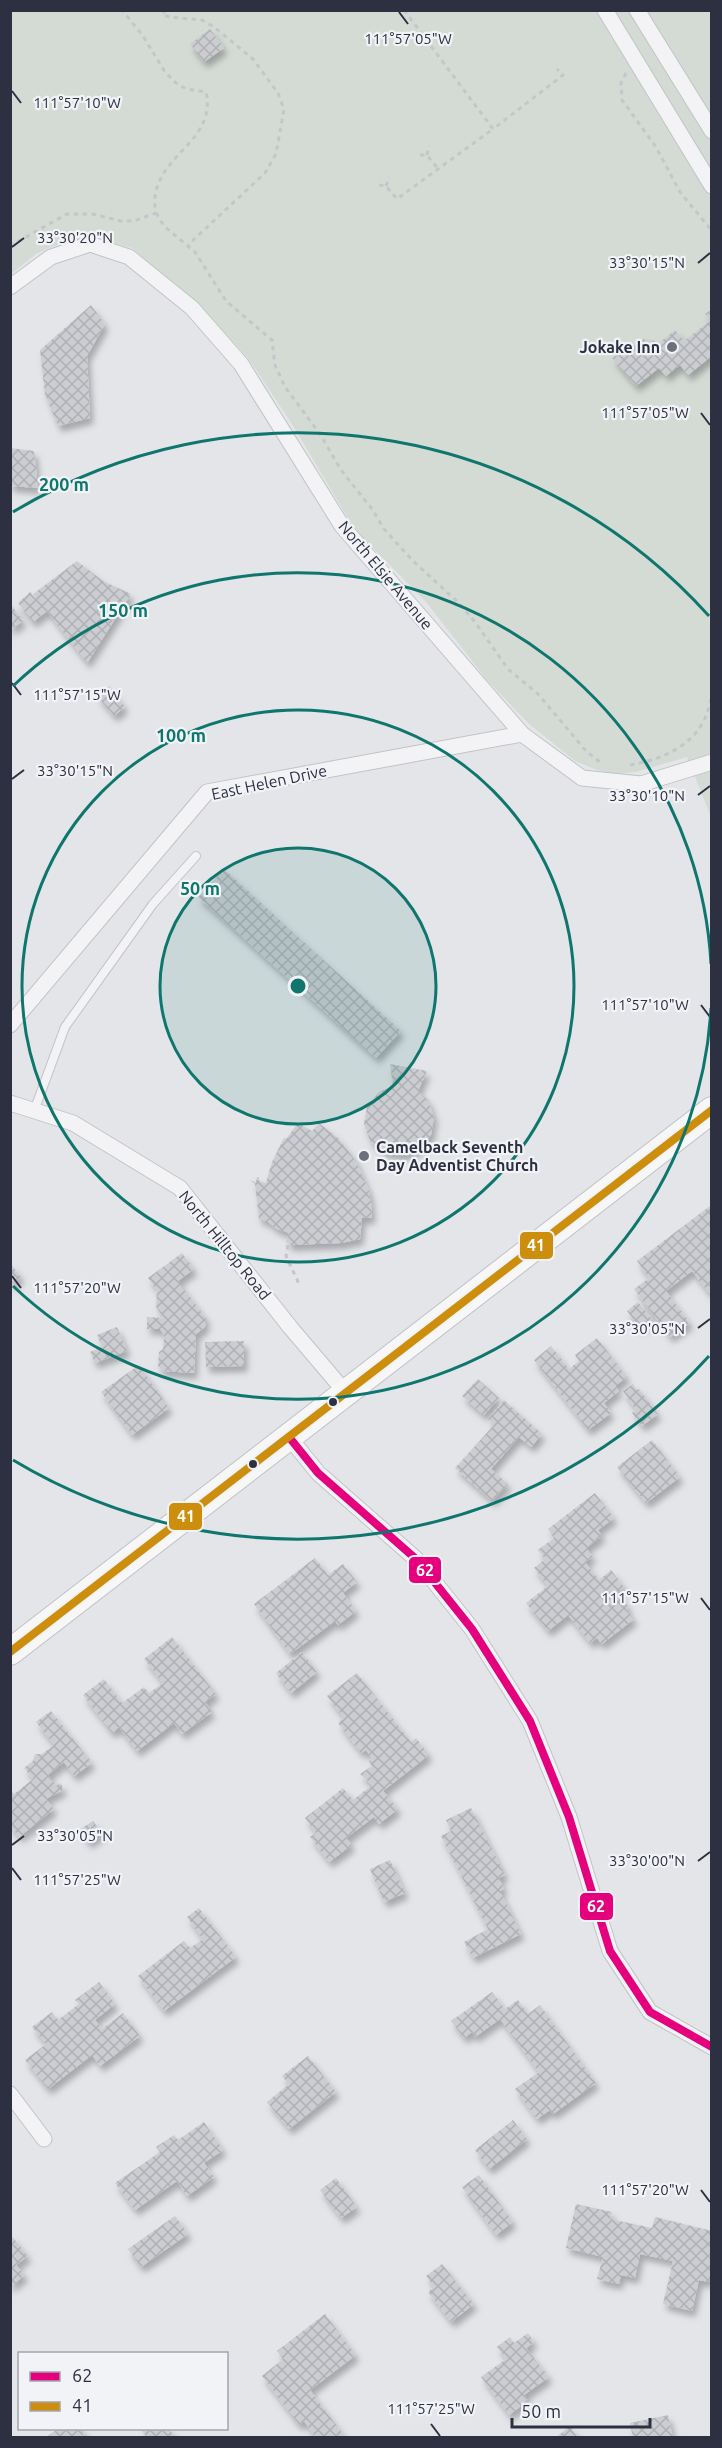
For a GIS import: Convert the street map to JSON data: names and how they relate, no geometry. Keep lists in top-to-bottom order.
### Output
{
  "streets": {
    "street": ["North Elsie Avenue", "East Helen Drive", "North Hilltop Road"]
  },
  "crossings": [
    ["North Elsie Avenue", "East Helen Drive"]
  ],
  "places": ["Jokake Inn", "Camelback Seventh Day Adventist Church"],
  "lines": ["transit line 41", "transit line 62"],
  "legend": ["62", "41"],
  "scale_bar": "50 m",
  "coordinates": [
    "111°57'05\"W",
    "111°57'10\"W",
    "33°30'20\"N",
    "33°30'15\"N",
    "111°57'15\"W",
    "33°30'10\"N",
    "111°57'20\"W",
    "33°30'05\"N",
    "33°30'00\"N",
    "111°57'25\"W"
  ],
  "rings": [
    "200 m",
    "150 m",
    "100 m",
    "50 m"
  ]
}
